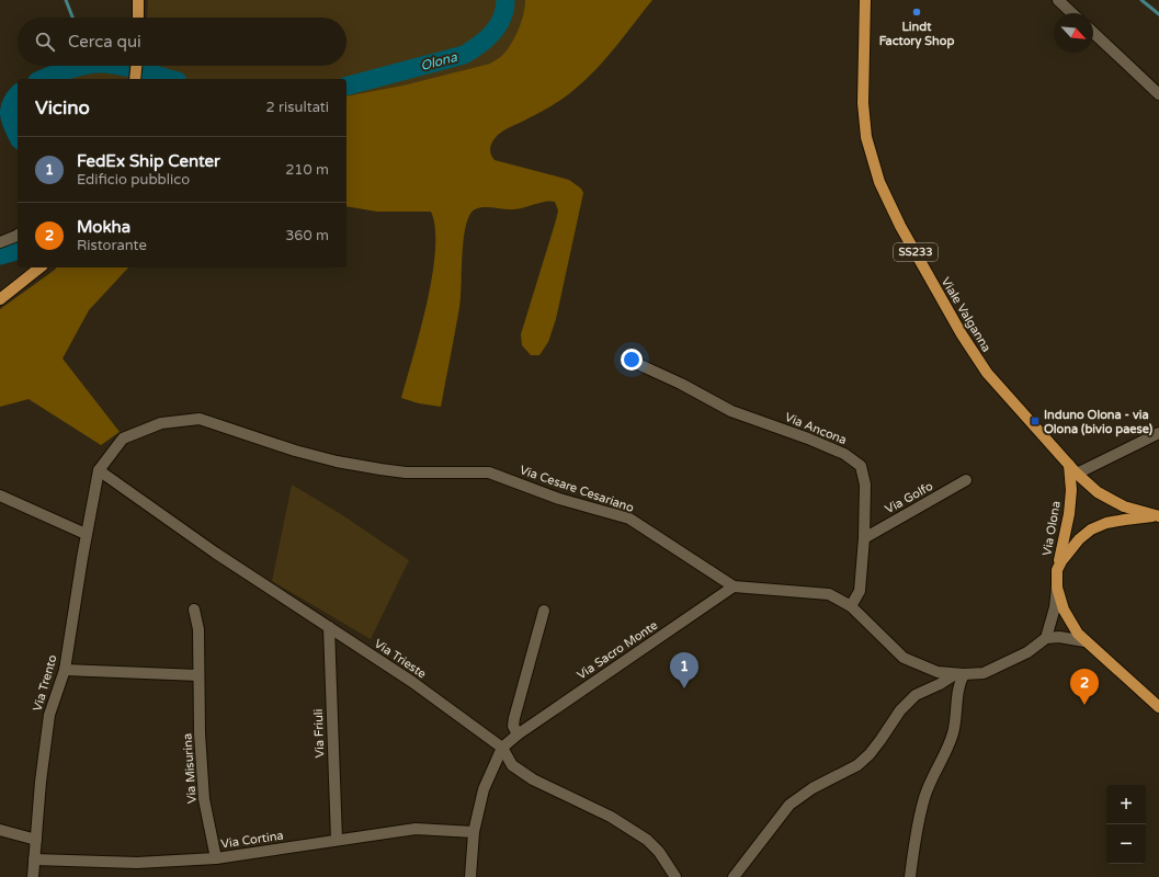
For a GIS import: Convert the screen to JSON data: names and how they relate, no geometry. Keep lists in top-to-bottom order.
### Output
{
  "streets": {
    "main road": ["SS233", "Viale Valganna", "Via Olona"],
    "street": [
      "Via Ancona",
      "Via Cesare Cesariano",
      "Via Golfo",
      "Via Sacro Monte",
      "Via Trieste",
      "Via Trento",
      "Via Friuli",
      "Via Misurina",
      "Via Cortina"
    ]
  },
  "crossings": [
    ["Viale Valganna", "Via Olona"],
    ["Via Ancona", "Via Cesare Cesariano"],
    ["Via Ancona", "Via Golfo"],
    ["Via Cesare Cesariano", "Via Sacro Monte"],
    ["Via Cesare Cesariano", "Via Trieste"],
    ["Via Cesare Cesariano", "Via Trento"],
    ["Via Sacro Monte", "Via Trieste"],
    ["Via Sacro Monte", "Via Cortina"],
    ["Via Trieste", "Via Trento"],
    ["Via Trieste", "Via Friuli"],
    ["Via Trento", "Via Cortina"],
    ["Via Friuli", "Via Cortina"],
    ["Via Misurina", "Via Cortina"]
  ],
  "water": ["Olona"],
  "places": {
    "other": ["Lindt Factory Shop"],
    "transit": ["Induno Olona - via Olona (bivio paese)"]
  },
  "north": "bottom right",
  "page": {
    "search": "Cerca qui",
    "heading": ["Vicino", "2 risultati"],
    "list": [
      {
        "mark": "1",
        "name": "FedEx Ship Center",
        "note": "Edificio pubblico",
        "value": "210 m"
      },
      {
        "mark": "2",
        "name": "Mokha",
        "note": "Ristorante",
        "value": "360 m"
      }
    ],
    "pins": ["1", "2"],
    "map_buttons": ["+", "−"]
  }
}
